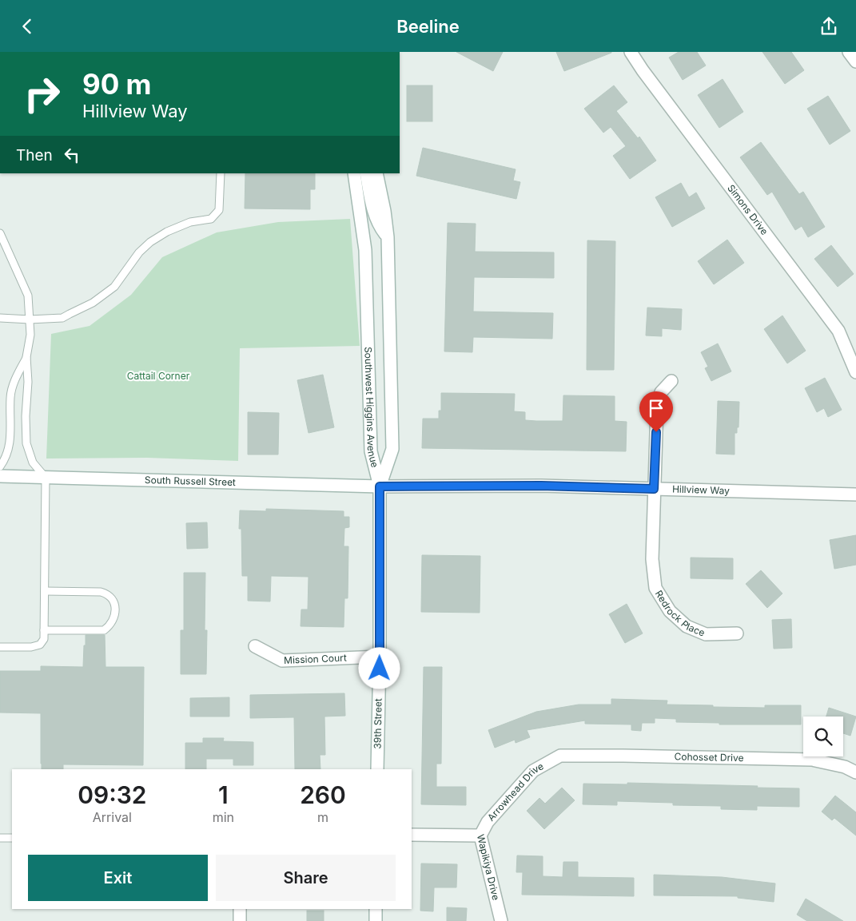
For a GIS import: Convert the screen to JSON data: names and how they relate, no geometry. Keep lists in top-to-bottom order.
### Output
{
  "streets": {
    "street": [
      "Simons Drive",
      "Southwest Higgins Avenue",
      "South Russell Street",
      "Hillview Way",
      "Redrock Place",
      "Mission Court",
      "39th Street",
      "Cohosset Drive",
      "Arrowhead Drive",
      "Wapikiya Drive"
    ]
  },
  "crossings": [
    ["Southwest Higgins Avenue", "South Russell Street"],
    ["Southwest Higgins Avenue", "Hillview Way"],
    ["Southwest Higgins Avenue", "39th Street"],
    ["South Russell Street", "Hillview Way"],
    ["South Russell Street", "39th Street"],
    ["Hillview Way", "Redrock Place"],
    ["Hillview Way", "39th Street"],
    ["Mission Court", "39th Street"],
    ["Cohosset Drive", "Arrowhead Drive"],
    ["Arrowhead Drive", "Wapikiya Drive"]
  ],
  "parks": ["Cattail Corner"],
  "page": {
    "header": "Beeline",
    "turn": ["90 m", "Hillview Way"],
    "then": "Then",
    "eta": [
      "09:32",
      "Arrival",
      "1",
      "min",
      "260",
      "m"
    ],
    "buttons": ["Exit", "Share"]
  }
}
